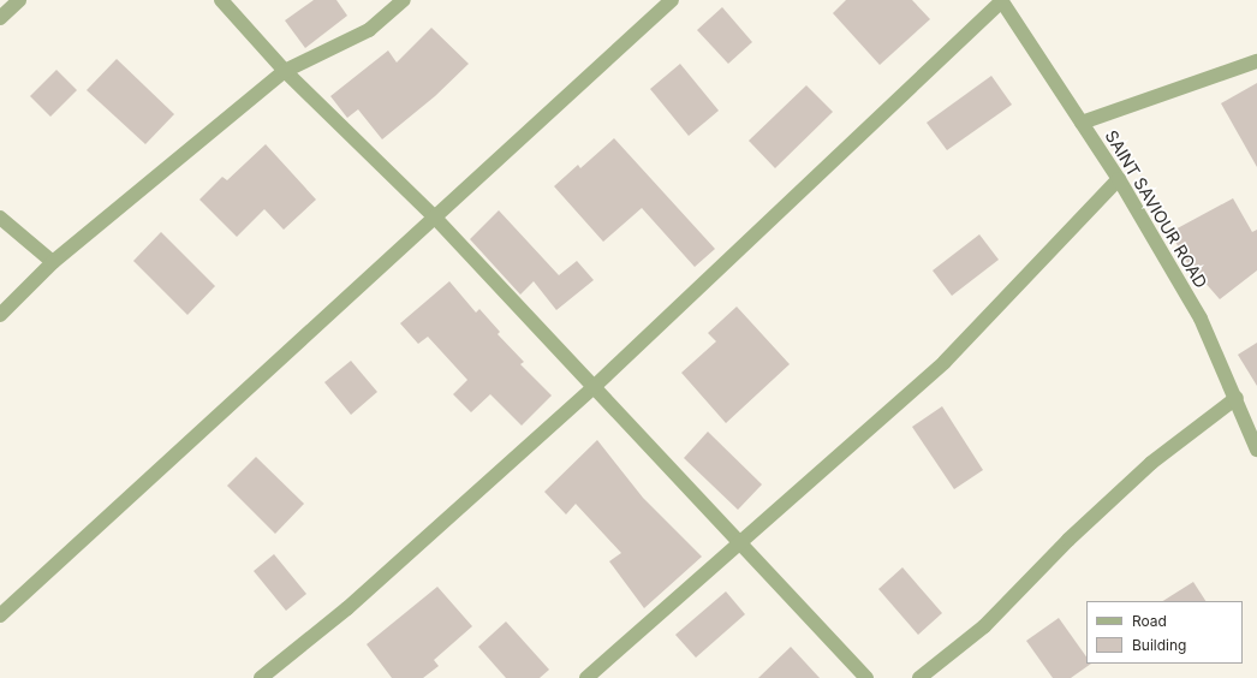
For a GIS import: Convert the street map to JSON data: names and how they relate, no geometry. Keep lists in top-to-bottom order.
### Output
{
  "streets": {
    "street": ["SAINT SAVIOUR ROAD"]
  },
  "legend": ["Road", "Building"]
}
